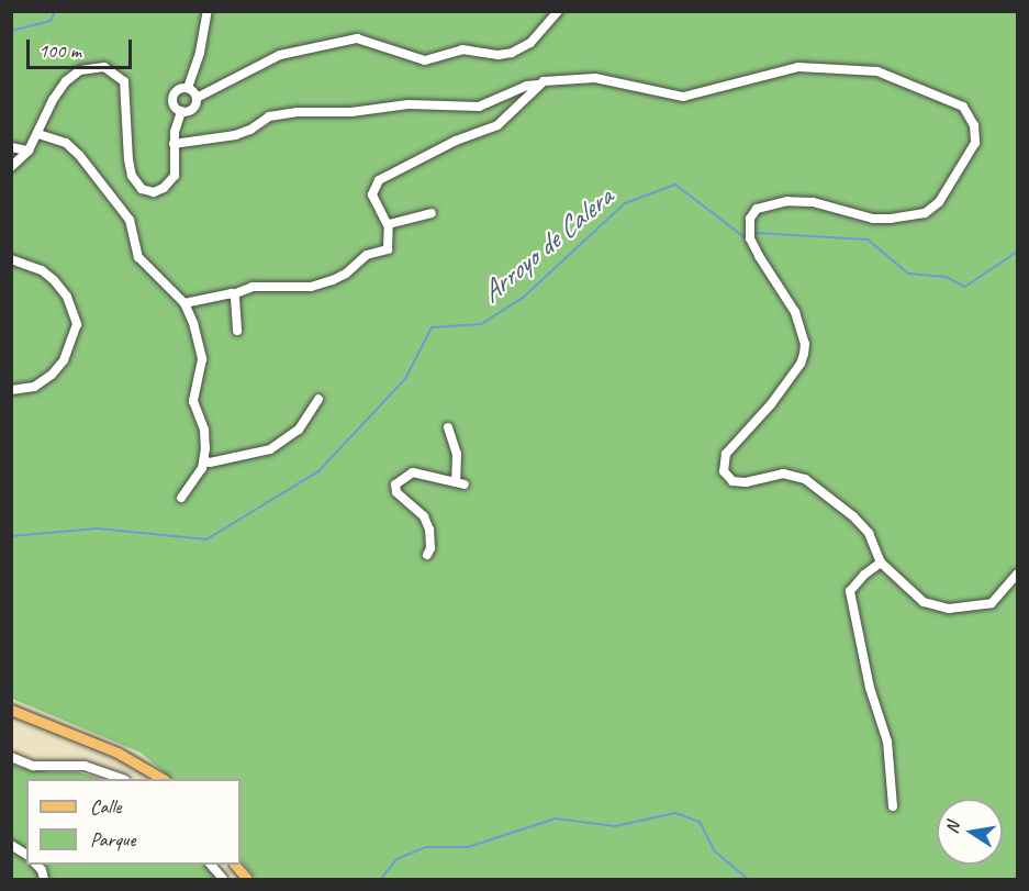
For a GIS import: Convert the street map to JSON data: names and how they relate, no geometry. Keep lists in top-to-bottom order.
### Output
{
  "water": ["Arroyo de Calera"],
  "legend": ["Calle", "Parque"],
  "scale_bar": "100 m",
  "north": "left"
}
